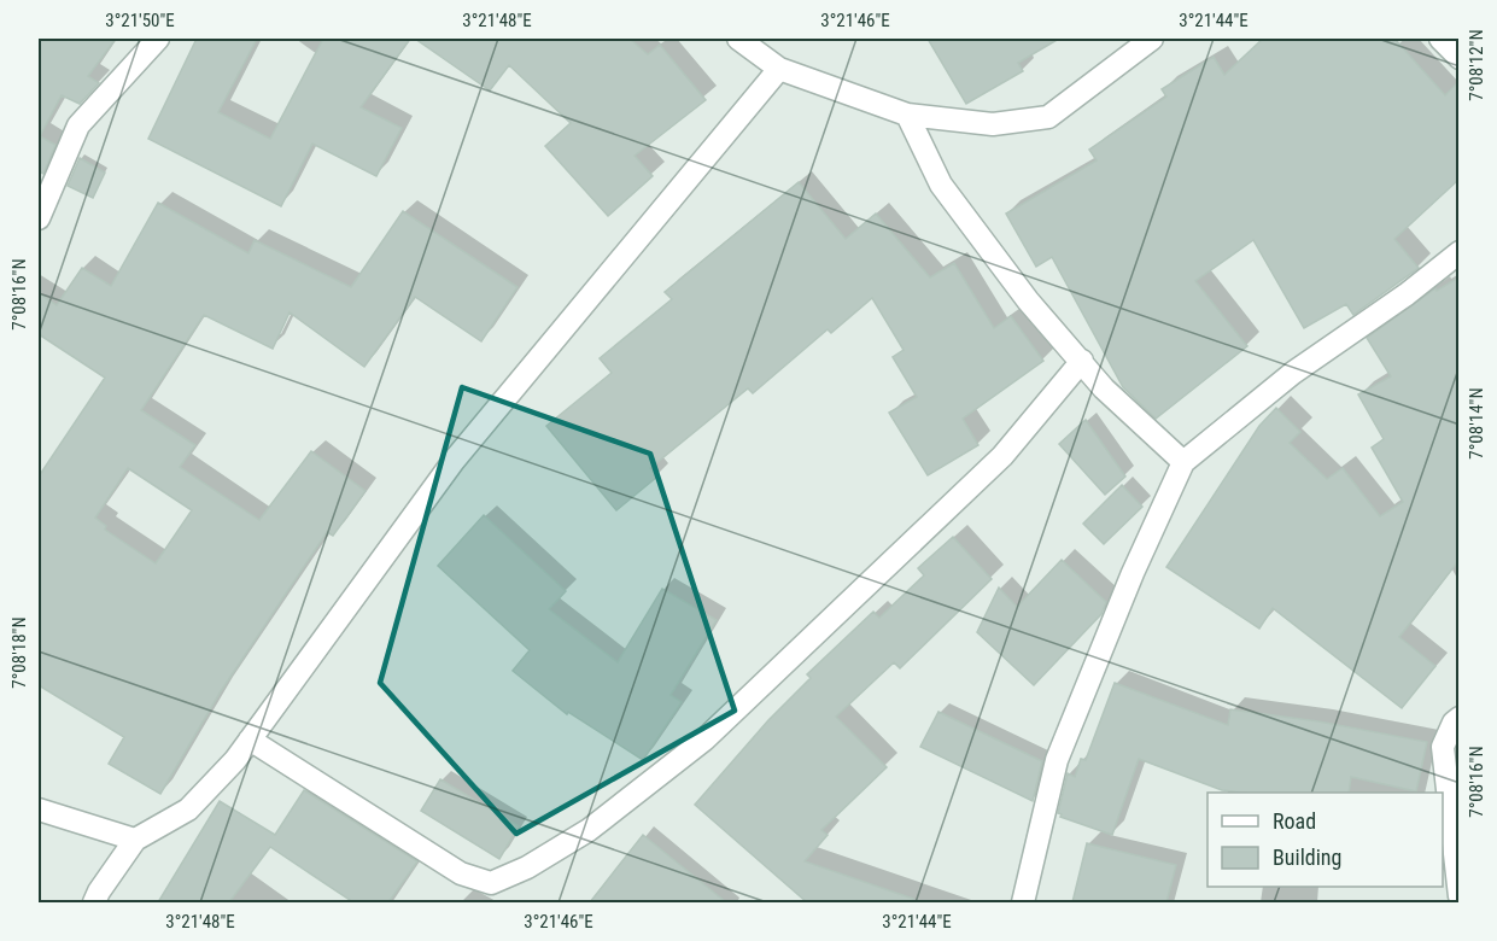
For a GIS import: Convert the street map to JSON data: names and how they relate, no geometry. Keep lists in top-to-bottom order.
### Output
{
  "legend": ["Road", "Building"],
  "coordinates": [
    "3°21'50\"E",
    "3°21'48\"E",
    "3°21'46\"E",
    "3°21'44\"E",
    "7°08'12\"N",
    "7°08'16\"N",
    "7°08'14\"N",
    "7°08'18\"N"
  ]
}
